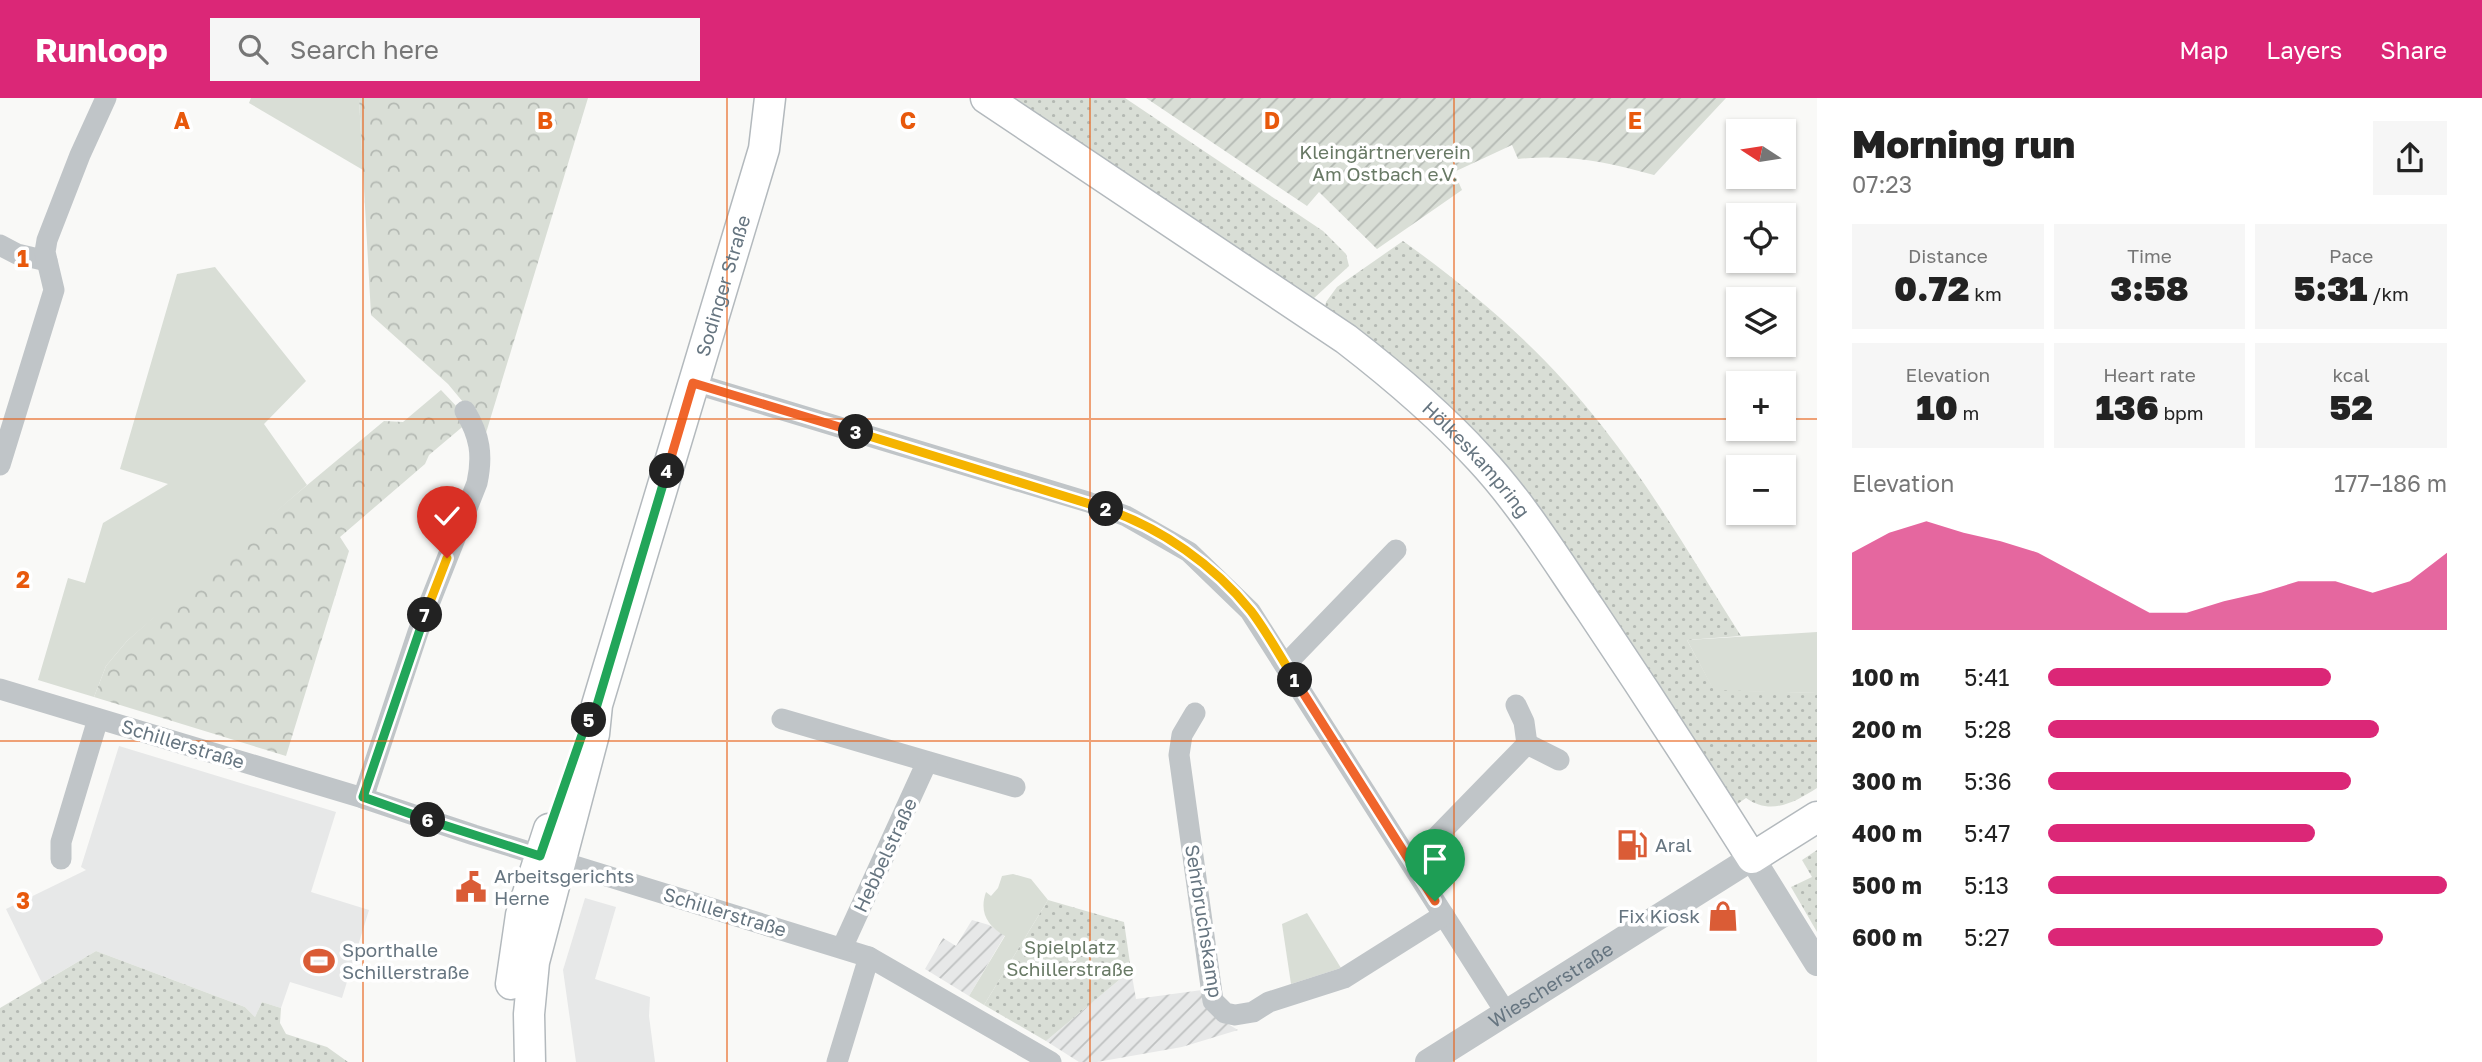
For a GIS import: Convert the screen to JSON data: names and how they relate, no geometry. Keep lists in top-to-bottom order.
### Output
{
  "streets": {
    "main road": ["Sodinger Straße", "Hölkeskampring", "Wiescherstraße"],
    "street": ["Schillerstraße", "Hebbelstraße", "Sehrbruchskamp"]
  },
  "crossings": [
    ["Sodinger Straße", "Schillerstraße"],
    ["Hölkeskampring", "Wiescherstraße"],
    ["Schillerstraße", "Hebbelstraße"]
  ],
  "parks": ["Kleingärtnerverein Am Ostbach e.V.", "Spielplatz Schillerstraße"],
  "places": {
    "fuel station": ["Aral"],
    "public building": ["Arbeitsgerichts Herne"],
    "shop": ["Fix Kiosk"],
    "sports": ["Sporthalle Schillerstraße"]
  },
  "north": "left",
  "page": {
    "header": "Runloop",
    "search": "Search here",
    "nav": ["Map", "Layers", "Share"],
    "heading": ["Morning run", "07:23"],
    "map_buttons": ["+", "−"],
    "stats": [
      ["Distance", "0.72 km"],
      ["Time", "3:58"],
      ["Pace", "5:31 /km"],
      ["Elevation", "10 m"],
      ["Heart rate", "136 bpm"],
      ["kcal", "52"]
    ],
    "pins": [
      "3",
      "4",
      "2",
      "7",
      "1",
      "5",
      "6"
    ],
    "chart": ["Elevation", "177–186 m"],
    "list": [
      {
        "name": "100 m",
        "note": "5:41"
      },
      {
        "name": "200 m",
        "note": "5:28"
      },
      {
        "name": "300 m",
        "note": "5:36"
      },
      {
        "name": "400 m",
        "note": "5:47"
      },
      {
        "name": "500 m",
        "note": "5:13"
      },
      {
        "name": "600 m",
        "note": "5:27"
      }
    ]
  },
  "grid": {
    "columns": [
      "A",
      "B",
      "C",
      "D",
      "E"
    ],
    "rows": ["1", "2", "3"]
  }
}
